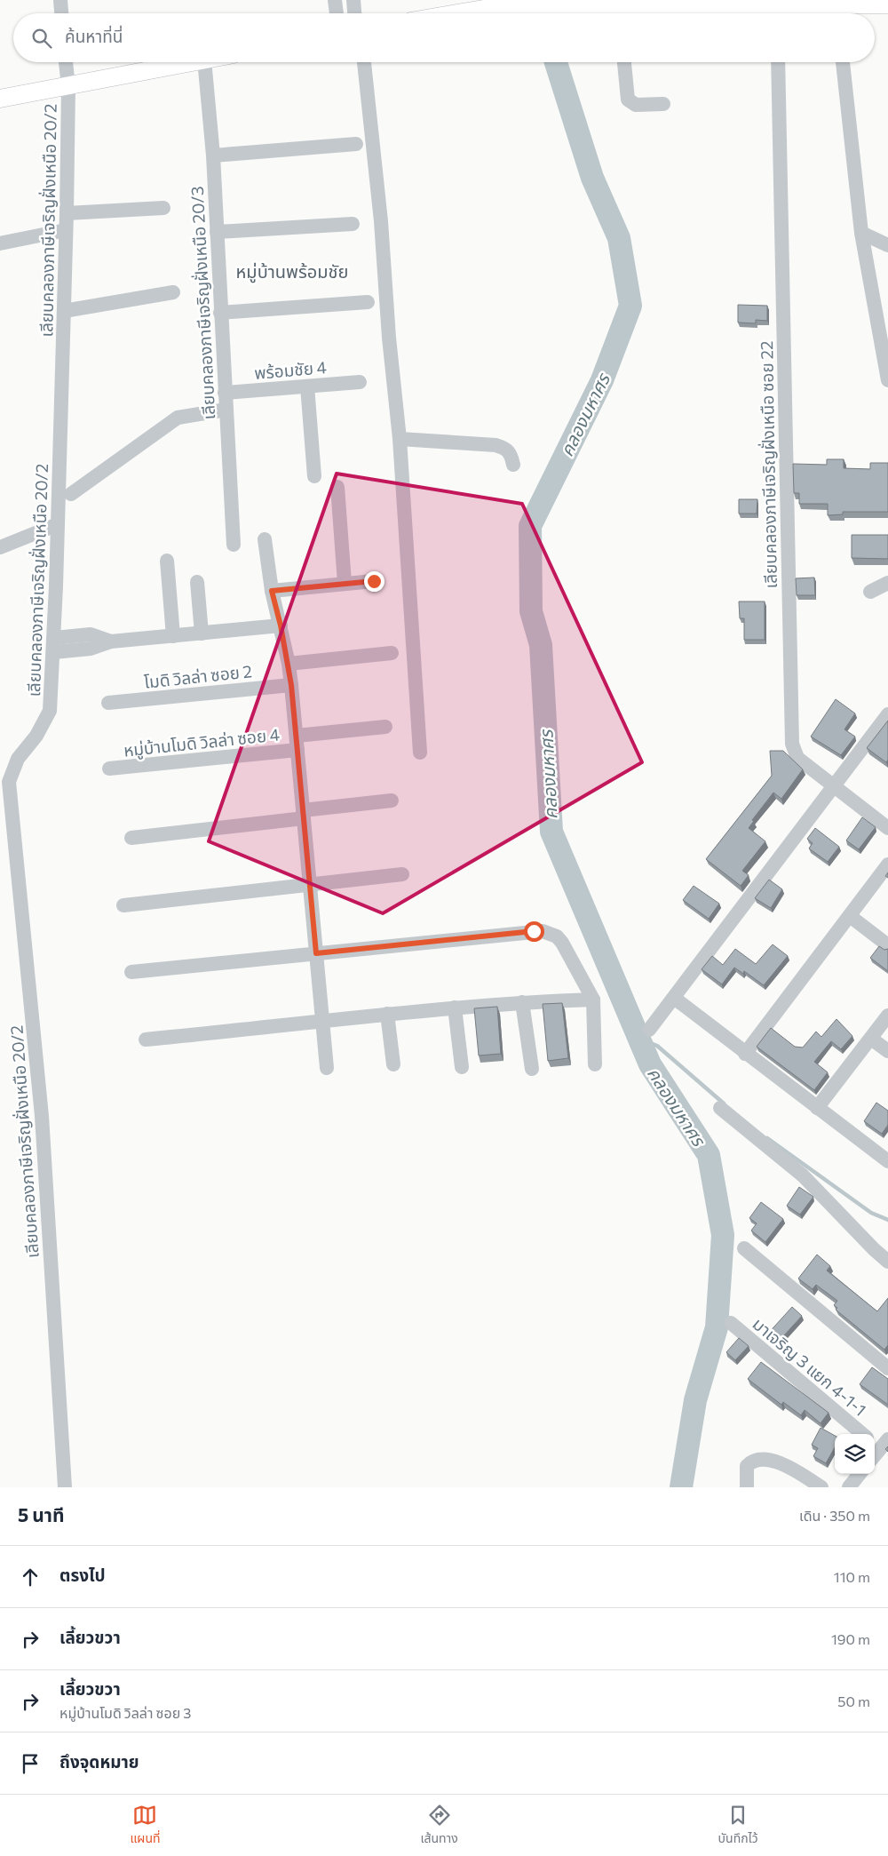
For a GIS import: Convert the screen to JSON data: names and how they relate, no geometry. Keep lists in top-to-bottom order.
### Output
{
  "streets": {
    "street": [
      "เลียบคลองภาษีเจริญฝั่งเหนือ 20/2",
      "เลียบคลองภาษีเจริญฝั่งเหนือ 20/3",
      "พร้อมชัย 4",
      "เลียบคลองภาษีเจริญฝั่งเหนือ ซอย 22",
      "โมดิ วิลล่า ซอย 2",
      "หมู่บ้านโมดิ วิลล่า ซอย 4",
      "มาเจริญ 3 แยก 4-1-1"
    ]
  },
  "crossings": [
    ["เลียบคลองภาษีเจริญฝั่งเหนือ 20/3", "พร้อมชัย 4"]
  ],
  "districts": ["หมู่บ้านพร้อมชัย"],
  "water": ["คลองมหาศร"],
  "page": {
    "search": "ค้นหาที่นี่",
    "heading": ["5 นาที", "เดิน · 350 m"],
    "list": [
      ["ตรงไป", "110 m"],
      ["เลี้ยวขวา", "190 m"],
      ["เลี้ยวขวา", "หมู่บ้านโมดิ วิลล่า ซอย 3", "50 m"],
      "ถึงจุดหมาย"
    ],
    "nav": ["แผนที่", "เส้นทาง", "บันทึกไว้"]
  }
}
